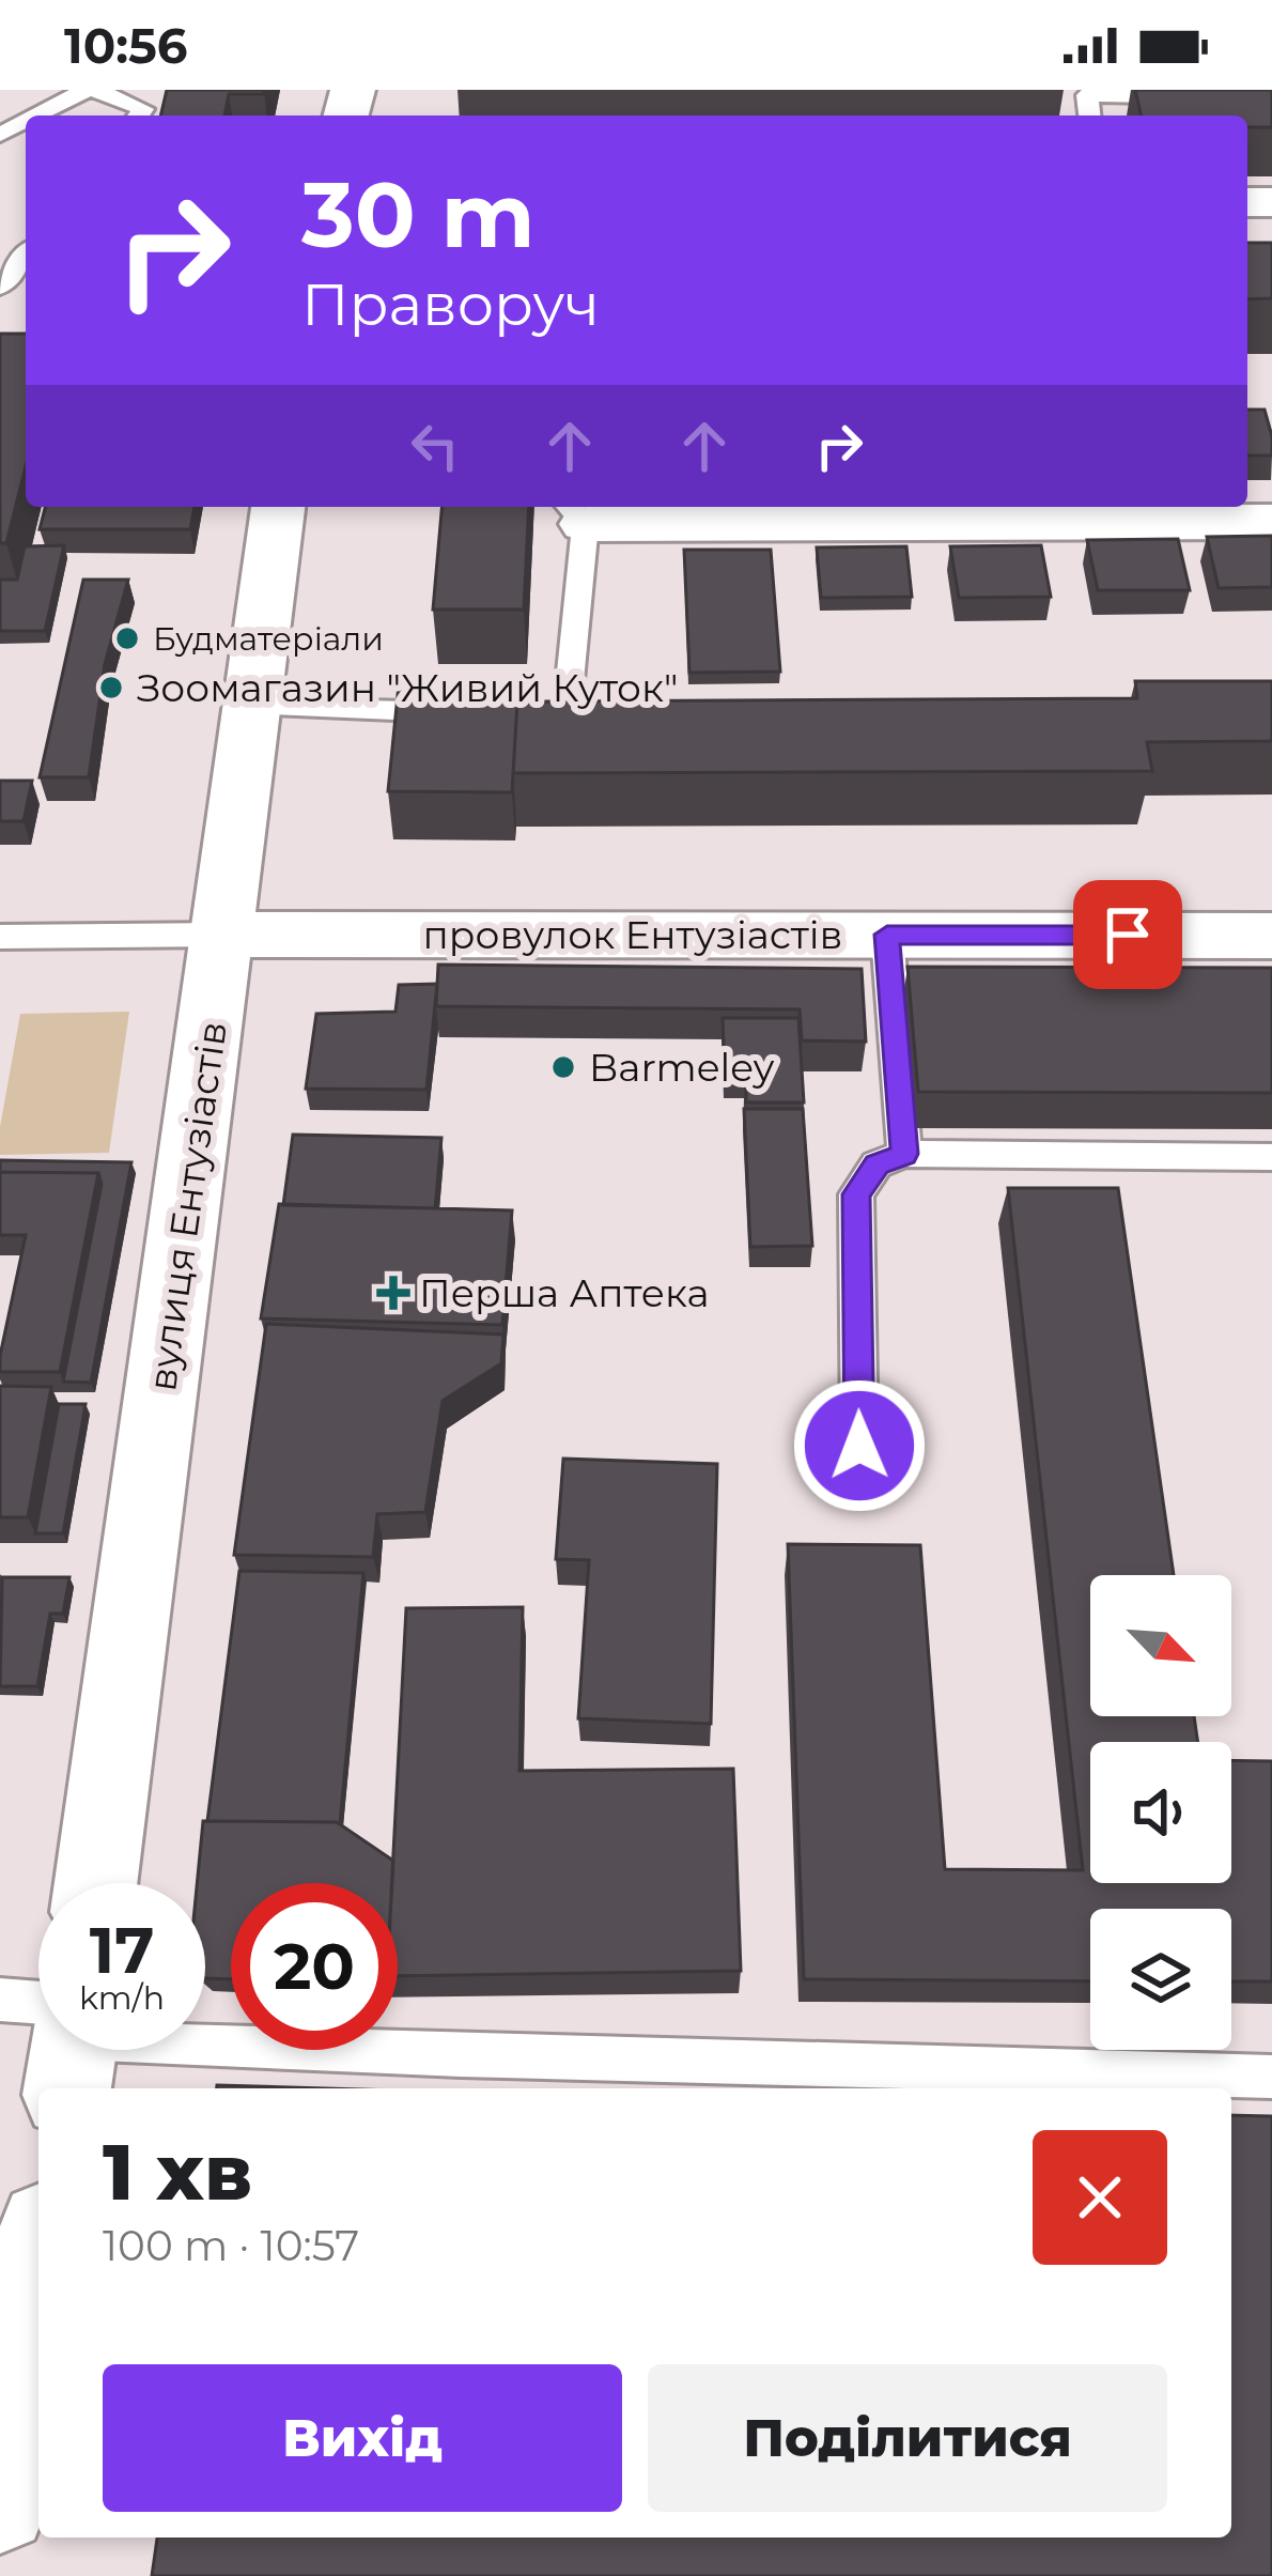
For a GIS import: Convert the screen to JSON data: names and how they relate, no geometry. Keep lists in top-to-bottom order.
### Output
{
  "streets": {
    "street": ["провулок Ентузіастів", "вулиця Ентузіастів"]
  },
  "crossings": [
    ["провулок Ентузіастів", "вулиця Ентузіастів"]
  ],
  "places": {
    "other": ["Будматеріали", "Зоомагазин \"Живий Куток\"", "Barmeley"],
    "health": ["Перша Аптека"]
  },
  "north": "bottom right",
  "page": {
    "status": "10:56",
    "turn": ["30 m", "Праворуч"],
    "speed": "17 km/h",
    "limit": "20",
    "heading": ["1 хв", "100 m · 10:57"],
    "buttons": ["Вихід", "Поділитися"]
  }
}
